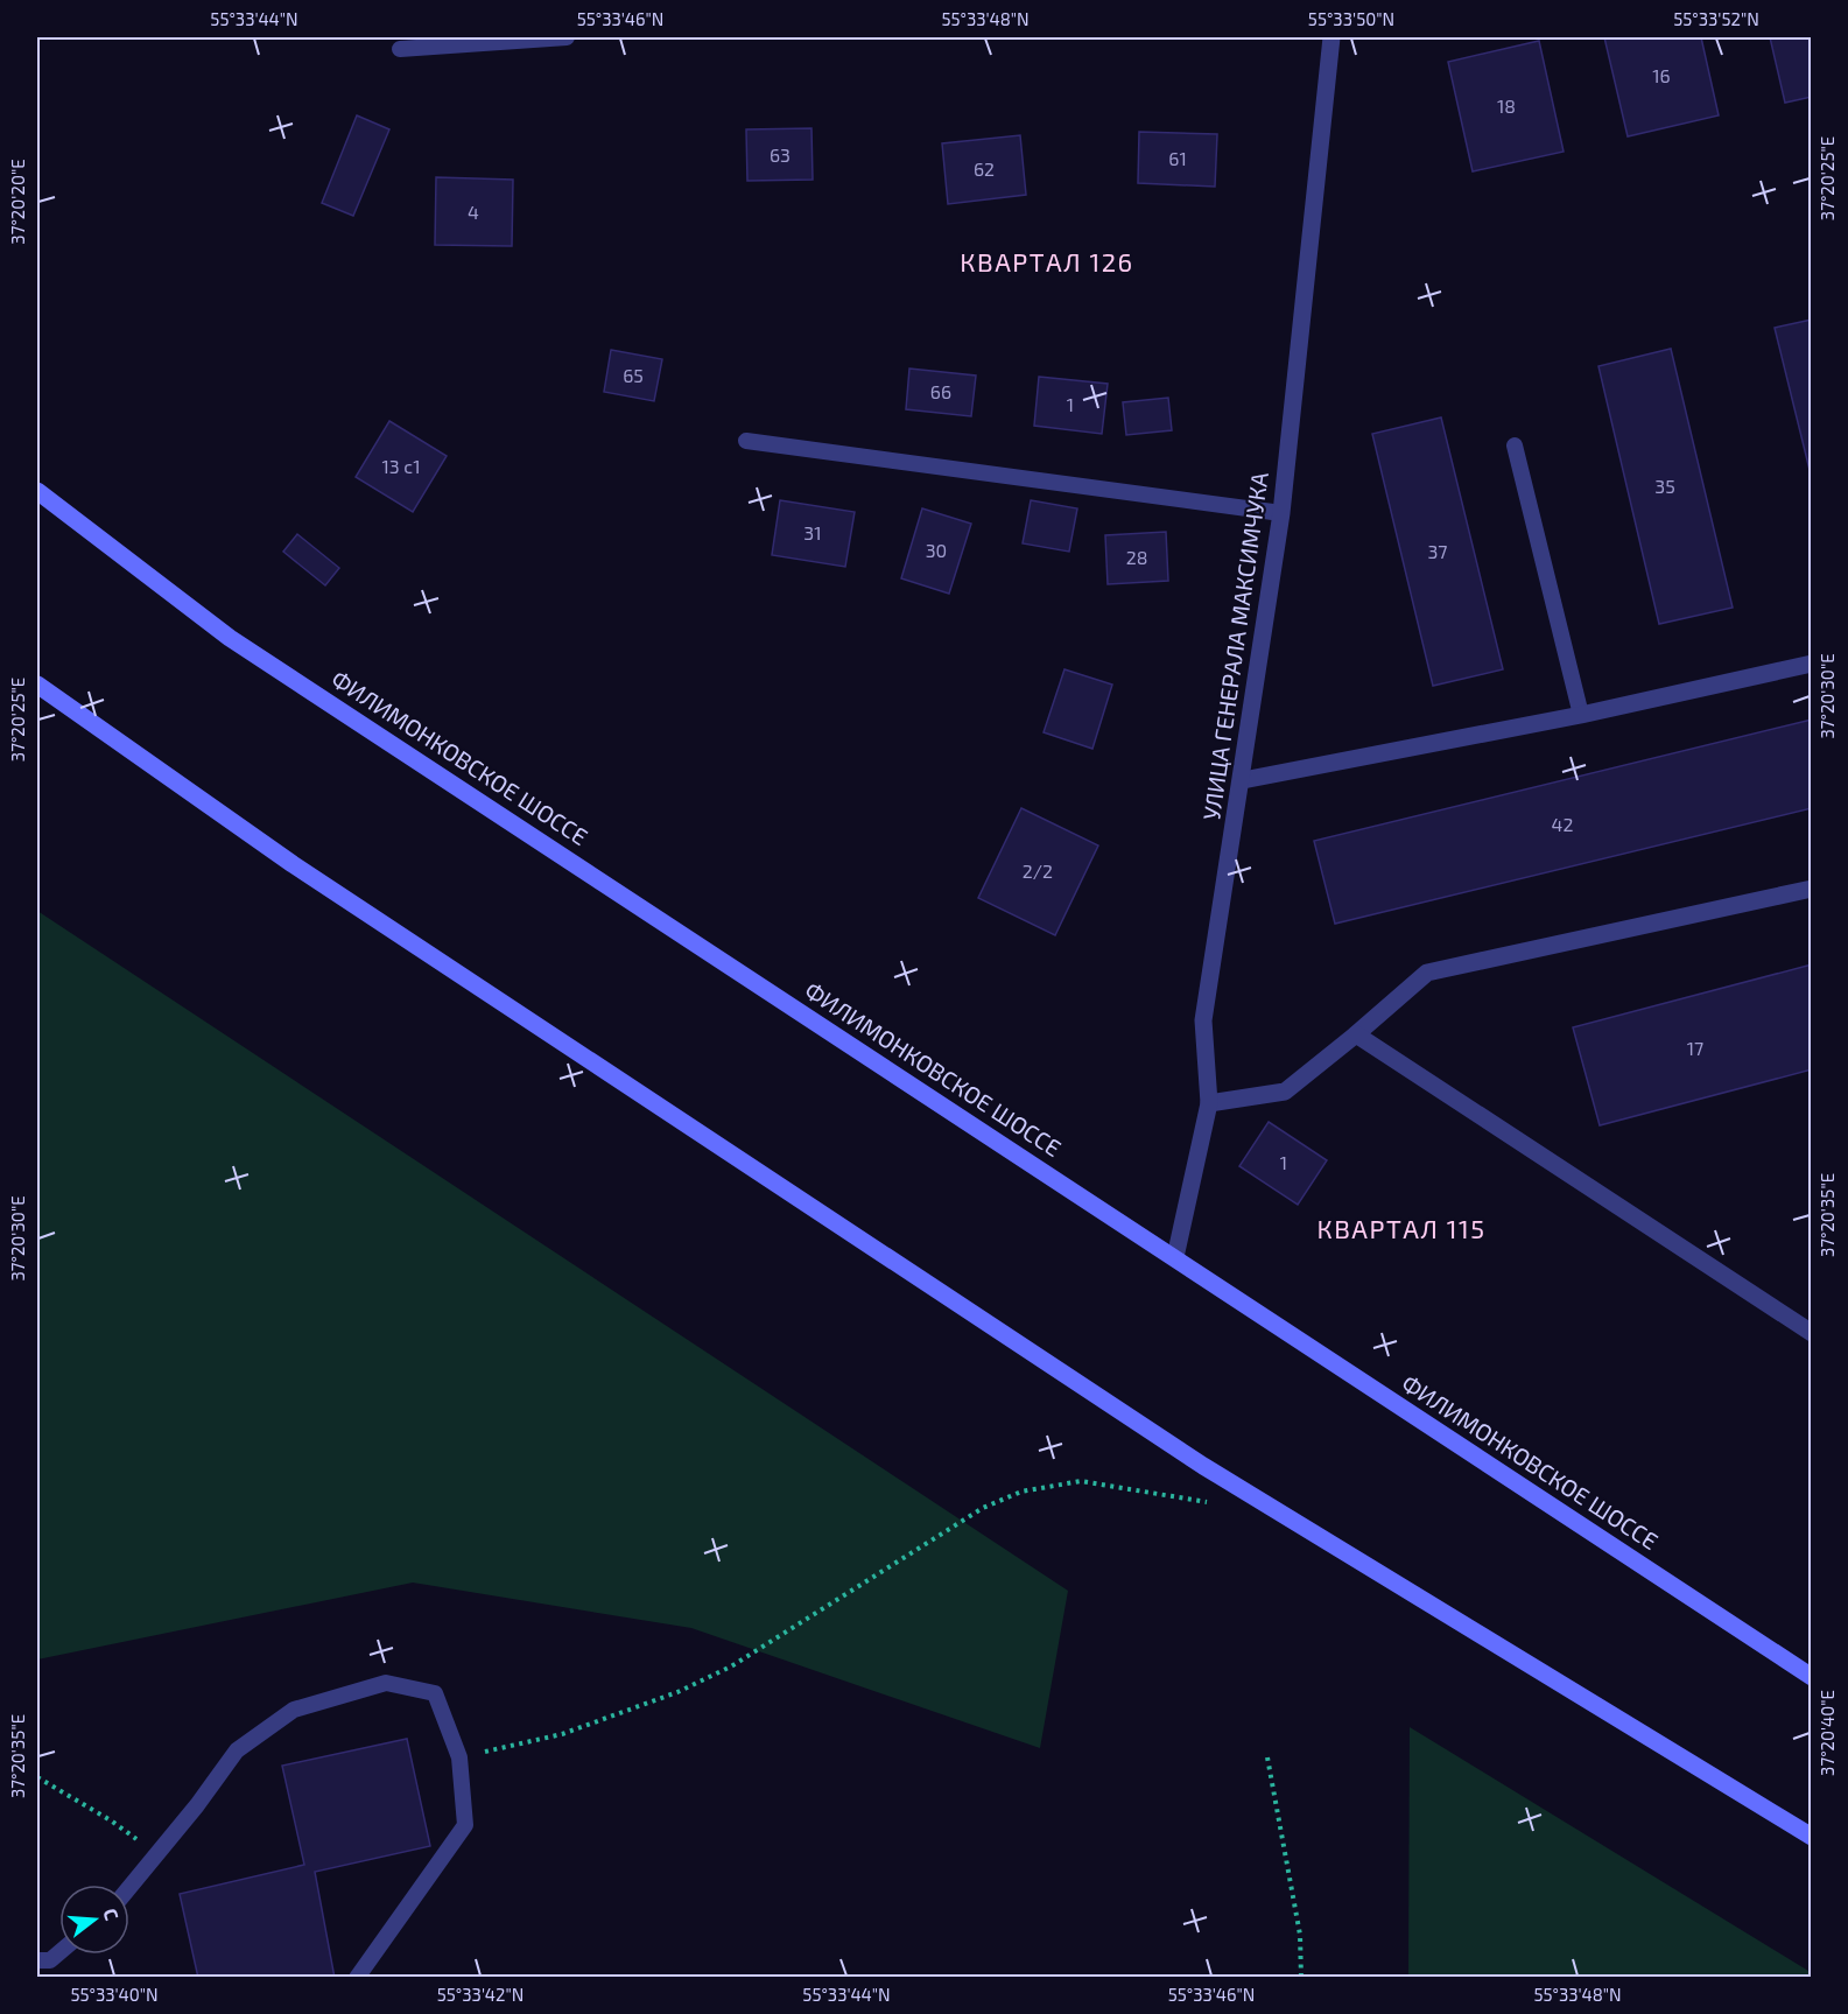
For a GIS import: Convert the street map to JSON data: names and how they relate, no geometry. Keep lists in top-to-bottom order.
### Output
{
  "streets": {
    "main road": ["ФИЛИМОНКОВСКОЕ ШОССЕ"],
    "street": ["УЛИЦА ГЕНЕРАЛА МАКСИМЧУКА"]
  },
  "crossings": [
    ["УЛИЦА ГЕНЕРАЛА МАКСИМЧУКА", "ФИЛИМОНКОВСКОЕ ШОССЕ"]
  ],
  "districts": ["КВАРТАЛ 126", "КВАРТАЛ 115"],
  "house_numbers": [
    "16",
    "18",
    "63",
    "61",
    "62",
    "4",
    "65",
    "66",
    "1",
    "13 с1",
    "35",
    "31",
    "30",
    "37",
    "28",
    "42",
    "2/2",
    "17",
    "1"
  ],
  "north": "right",
  "coordinates": [
    "55°33'44\"N",
    "55°33'46\"N",
    "55°33'48\"N",
    "55°33'50\"N",
    "55°33'52\"N",
    "37°20'25\"E",
    "37°20'20\"E",
    "37°20'30\"E",
    "37°20'35\"E",
    "37°20'40\"E",
    "55°33'40\"N",
    "55°33'42\"N"
  ]
}
